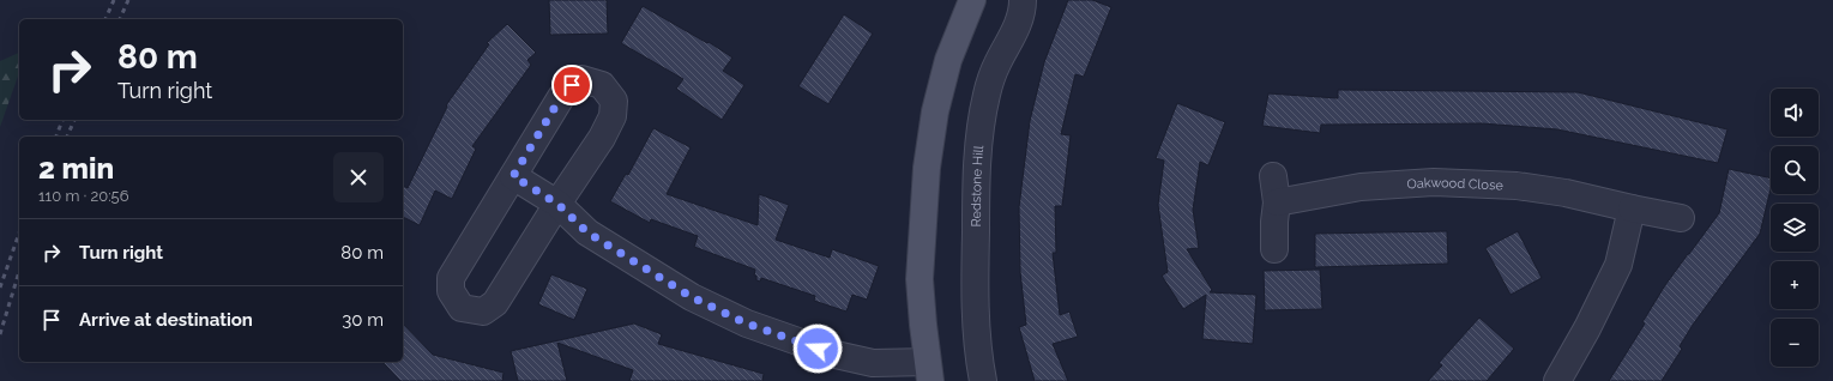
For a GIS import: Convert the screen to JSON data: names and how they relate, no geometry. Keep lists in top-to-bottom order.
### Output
{
  "streets": {
    "street": ["Oakwood Close", "Redstone Hill"]
  },
  "page": {
    "turn": ["80 m", "Turn right"],
    "map_buttons": ["+", "−"],
    "heading": ["2 min", "110 m · 20:56"],
    "list": [
      {
        "name": "Turn right",
        "value": "80 m"
      },
      {
        "name": "Arrive at destination",
        "value": "30 m"
      }
    ]
  }
}
